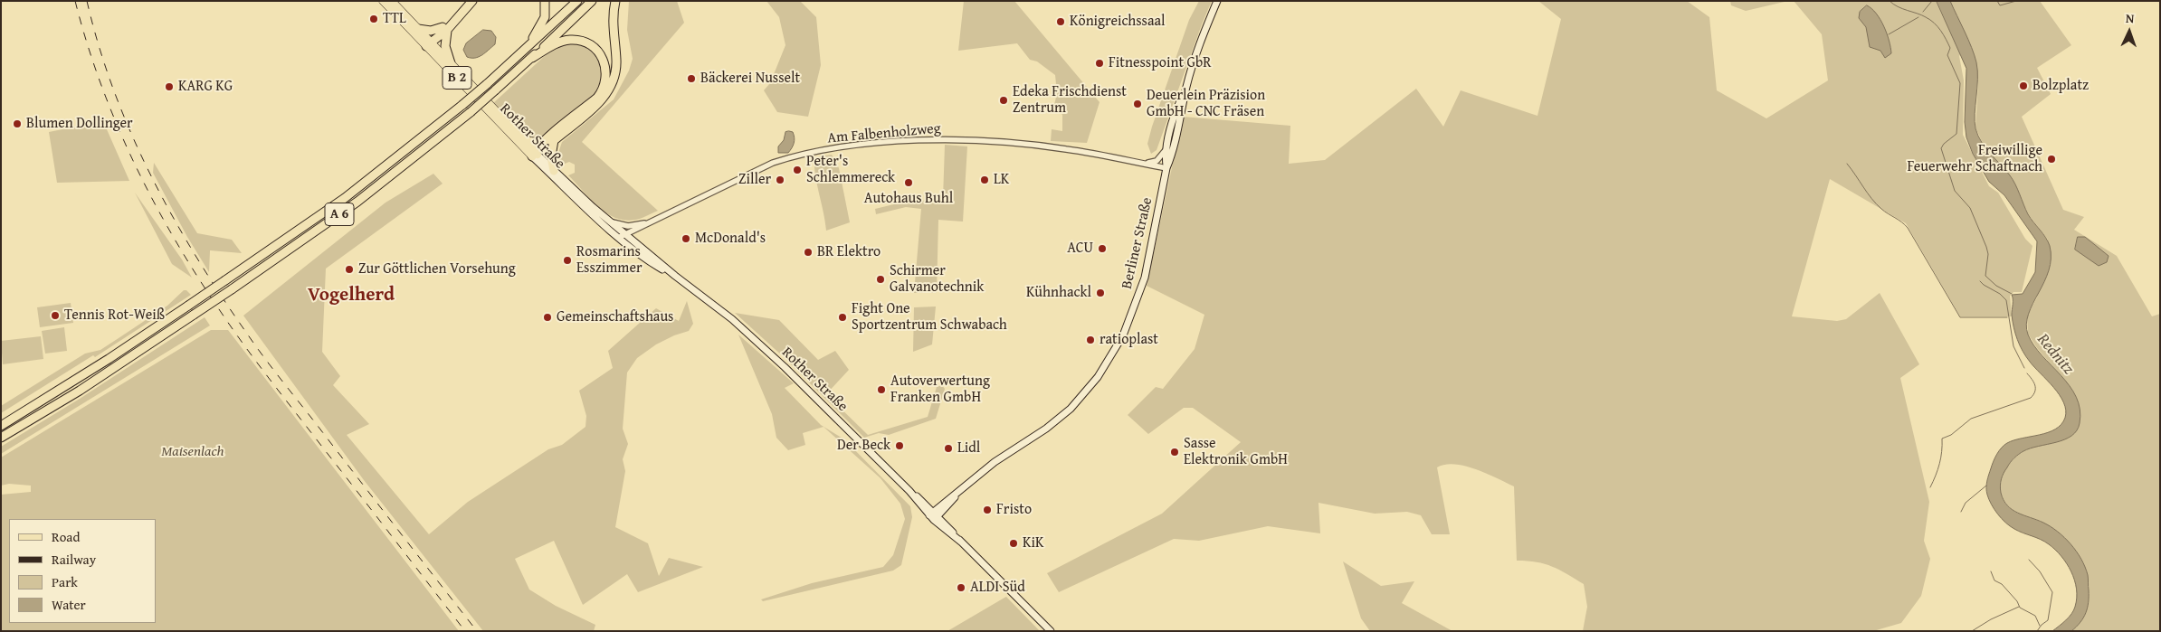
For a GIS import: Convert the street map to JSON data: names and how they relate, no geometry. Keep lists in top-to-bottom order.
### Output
{
  "streets": {
    "highway": ["A 6"],
    "main road": ["B 2", "Rother Straße", "Berliner Straße"],
    "street": ["Am Falbenholzweg"]
  },
  "crossings": [
    ["Am Falbenholzweg", "Rother Straße"],
    ["Am Falbenholzweg", "Berliner Straße"],
    ["Rother Straße", "Berliner Straße"]
  ],
  "districts": ["Vogelherd"],
  "water": ["Rednitz"],
  "parks": ["Maisenlach"],
  "places": [
    "TTL",
    "Königreichssaal",
    "Fitnesspoint GbR",
    "Bäckerei Nusselt",
    "Bolzplatz",
    "KARG KG",
    "Edeka Frischdienst Zentrum",
    "Deuerlein Präzision GmbH - CNC Fräsen",
    "Blumen Dollinger",
    "Freiwillige Feuerwehr Schaftnach",
    "Peter's Schlemmereck",
    "Ziller",
    "LK",
    "Autohaus Buhl",
    "McDonald's",
    "ACU",
    "BR Elektro",
    "Rosmarins Esszimmer",
    "Zur Göttlichen Vorsehung",
    "Schirmer Galvanotechnik",
    "Kühnhackl",
    "Tennis Rot-Weiß",
    "Gemeinschaftshaus",
    "Fight One Sportzentrum Schwabach",
    "ratioplast",
    "Autoverwertung Franken GmbH",
    "Der Beck",
    "Lidl",
    "Sasse Elektronik GmbH",
    "Fristo",
    "KiK",
    "ALDI Süd"
  ],
  "legend": [
    "Road",
    "Railway",
    "Park",
    "Water"
  ],
  "north": "top"
}
